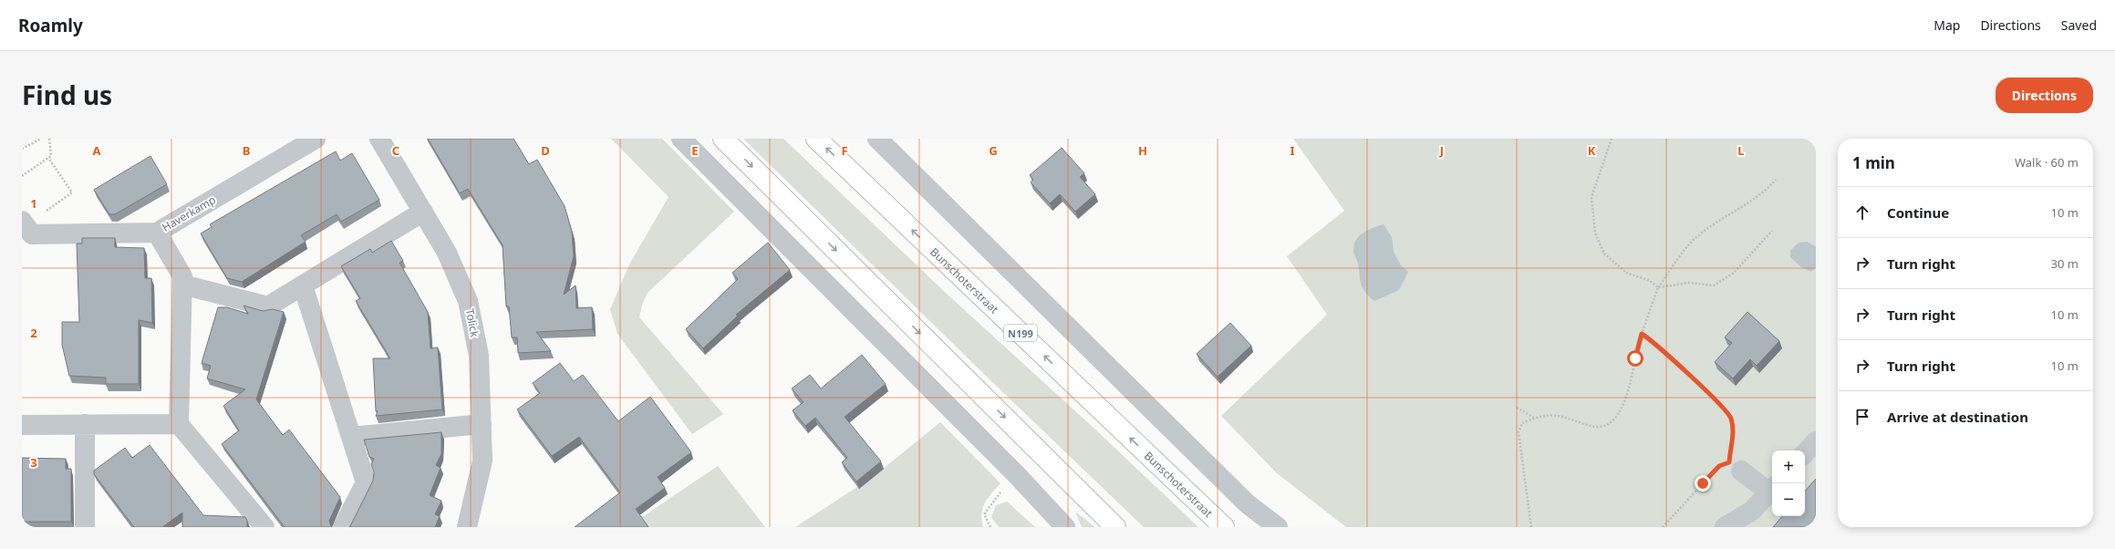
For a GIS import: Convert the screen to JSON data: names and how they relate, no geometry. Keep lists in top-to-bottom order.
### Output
{
  "streets": {
    "main road": ["Bunschoterstraat", "N199"],
    "street": ["Haverkamp", "Tolick"]
  },
  "page": {
    "header": "Roamly",
    "nav": ["Map", "Directions", "Saved"],
    "title": "Find us",
    "buttons": "Directions",
    "heading": ["1 min", "Walk · 60 m"],
    "list": [
      ["Continue", "10 m"],
      ["Turn right", "30 m"],
      ["Turn right", "10 m"],
      ["Turn right", "10 m"],
      "Arrive at destination"
    ],
    "map_buttons": ["+", "−"]
  },
  "grid": {
    "columns": [
      "A",
      "B",
      "C",
      "D",
      "E",
      "F",
      "G",
      "H",
      "I",
      "J",
      "K",
      "L"
    ],
    "rows": ["1", "2", "3"]
  }
}
